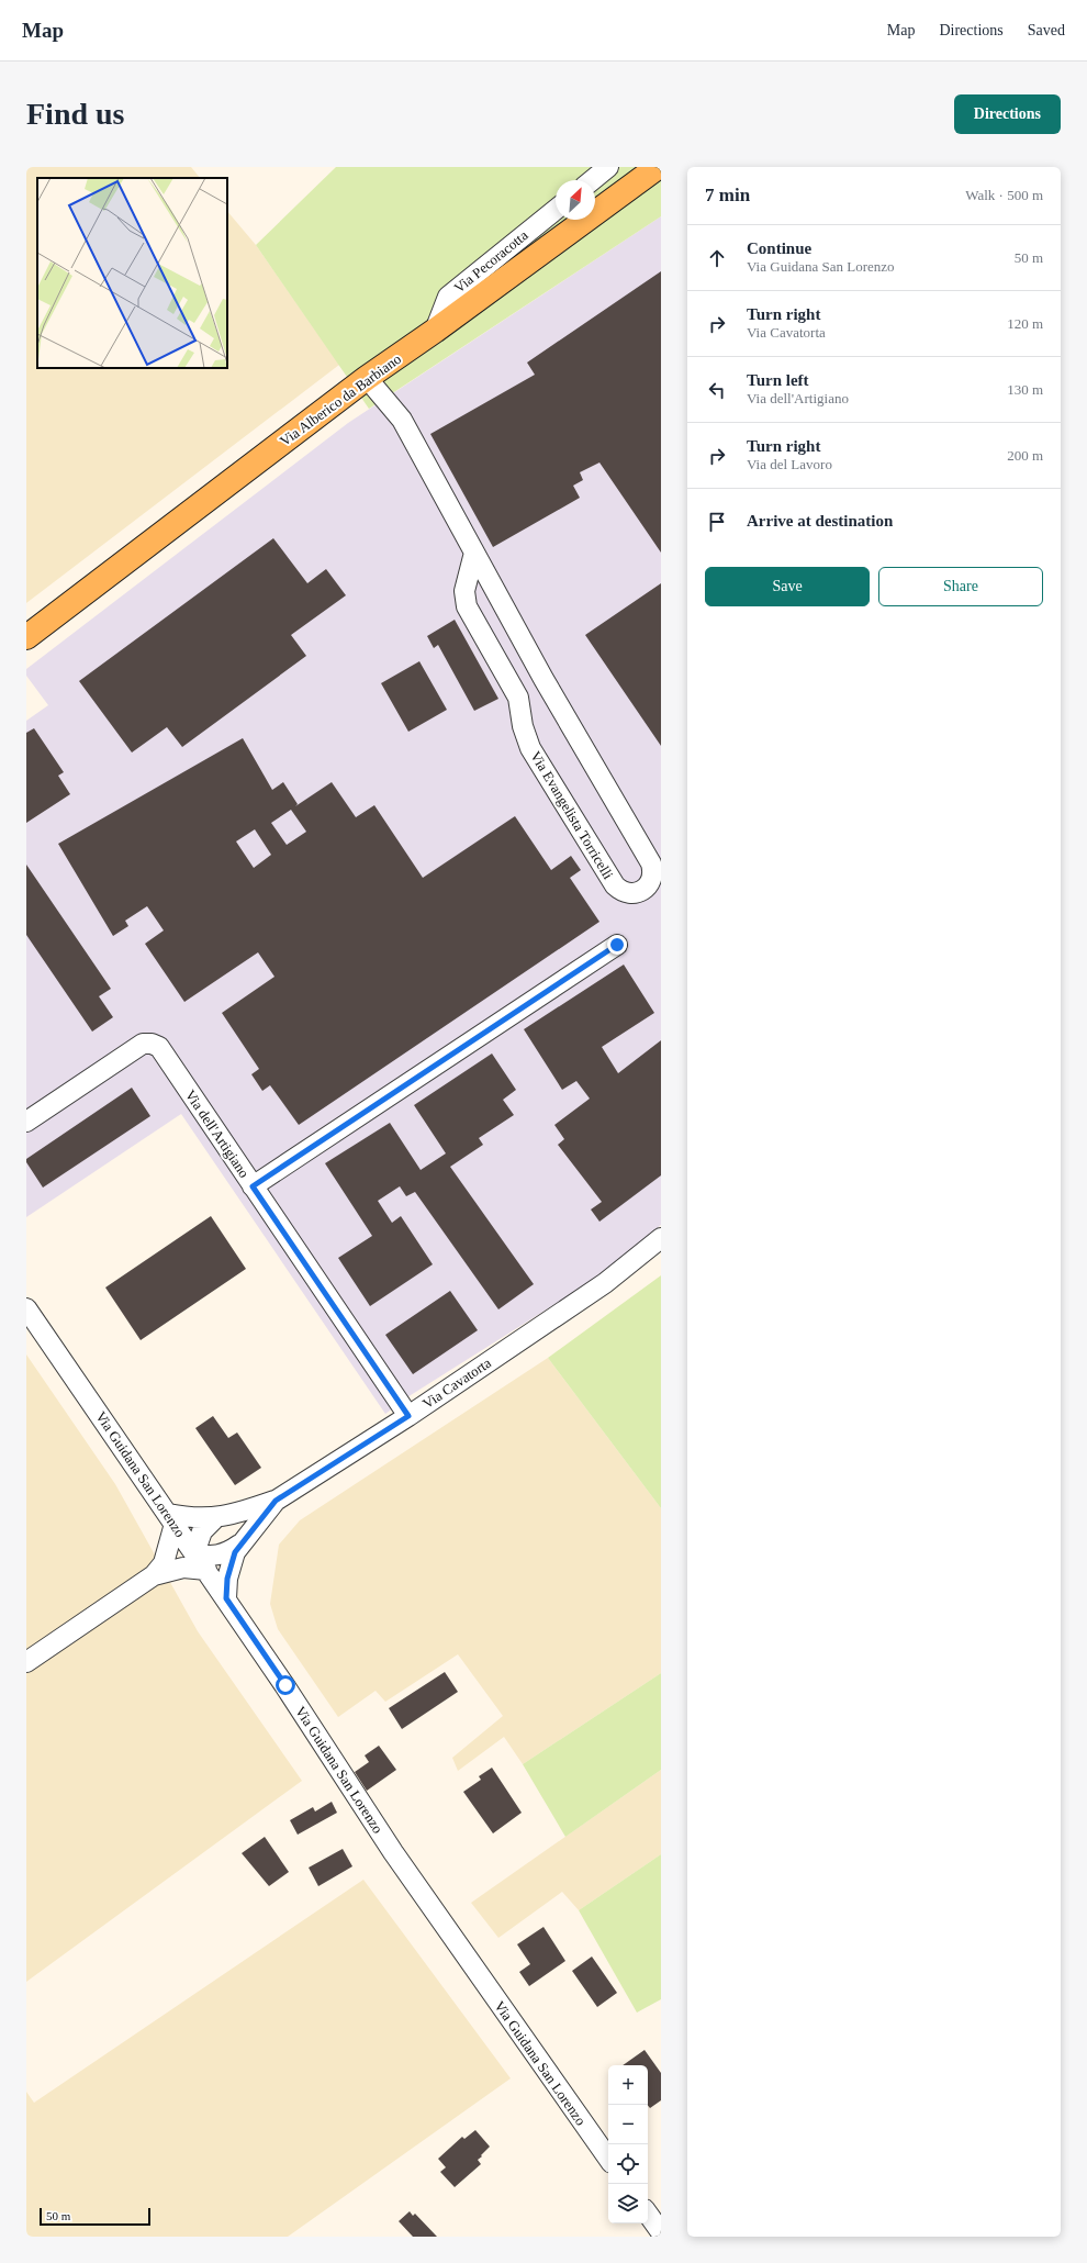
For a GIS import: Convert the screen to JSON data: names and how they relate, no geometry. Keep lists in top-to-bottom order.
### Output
{
  "streets": {
    "main road": ["Via Alberico da Barbiano"],
    "street": [
      "Via Pecoracotta",
      "Via Evangelista Torricelli",
      "Via dell'Artigiano",
      "Via Cavatorta",
      "Via Guidana San Lorenzo"
    ]
  },
  "crossings": [
    ["Via Pecoracotta", "Via Alberico da Barbiano"],
    ["Via Alberico da Barbiano", "Via Evangelista Torricelli"],
    ["Via dell'Artigiano", "Via Cavatorta"],
    ["Via Cavatorta", "Via Guidana San Lorenzo"]
  ],
  "scale_bar": "50 m",
  "north": "top right",
  "page": {
    "header": "Map",
    "nav": ["Map", "Directions", "Saved"],
    "buttons": [
      "Directions",
      ["Save", "Share"]
    ],
    "title": "Find us",
    "heading": ["7 min", "Walk · 500 m"],
    "list": [
      ["Continue", "Via Guidana San Lorenzo", "50 m"],
      ["Turn right", "Via Cavatorta", "120 m"],
      ["Turn left", "Via dell'Artigiano", "130 m"],
      ["Turn right", "Via del Lavoro", "200 m"],
      "Arrive at destination"
    ],
    "map_buttons": ["+", "−"],
    "scale": "50 m"
  }
}
